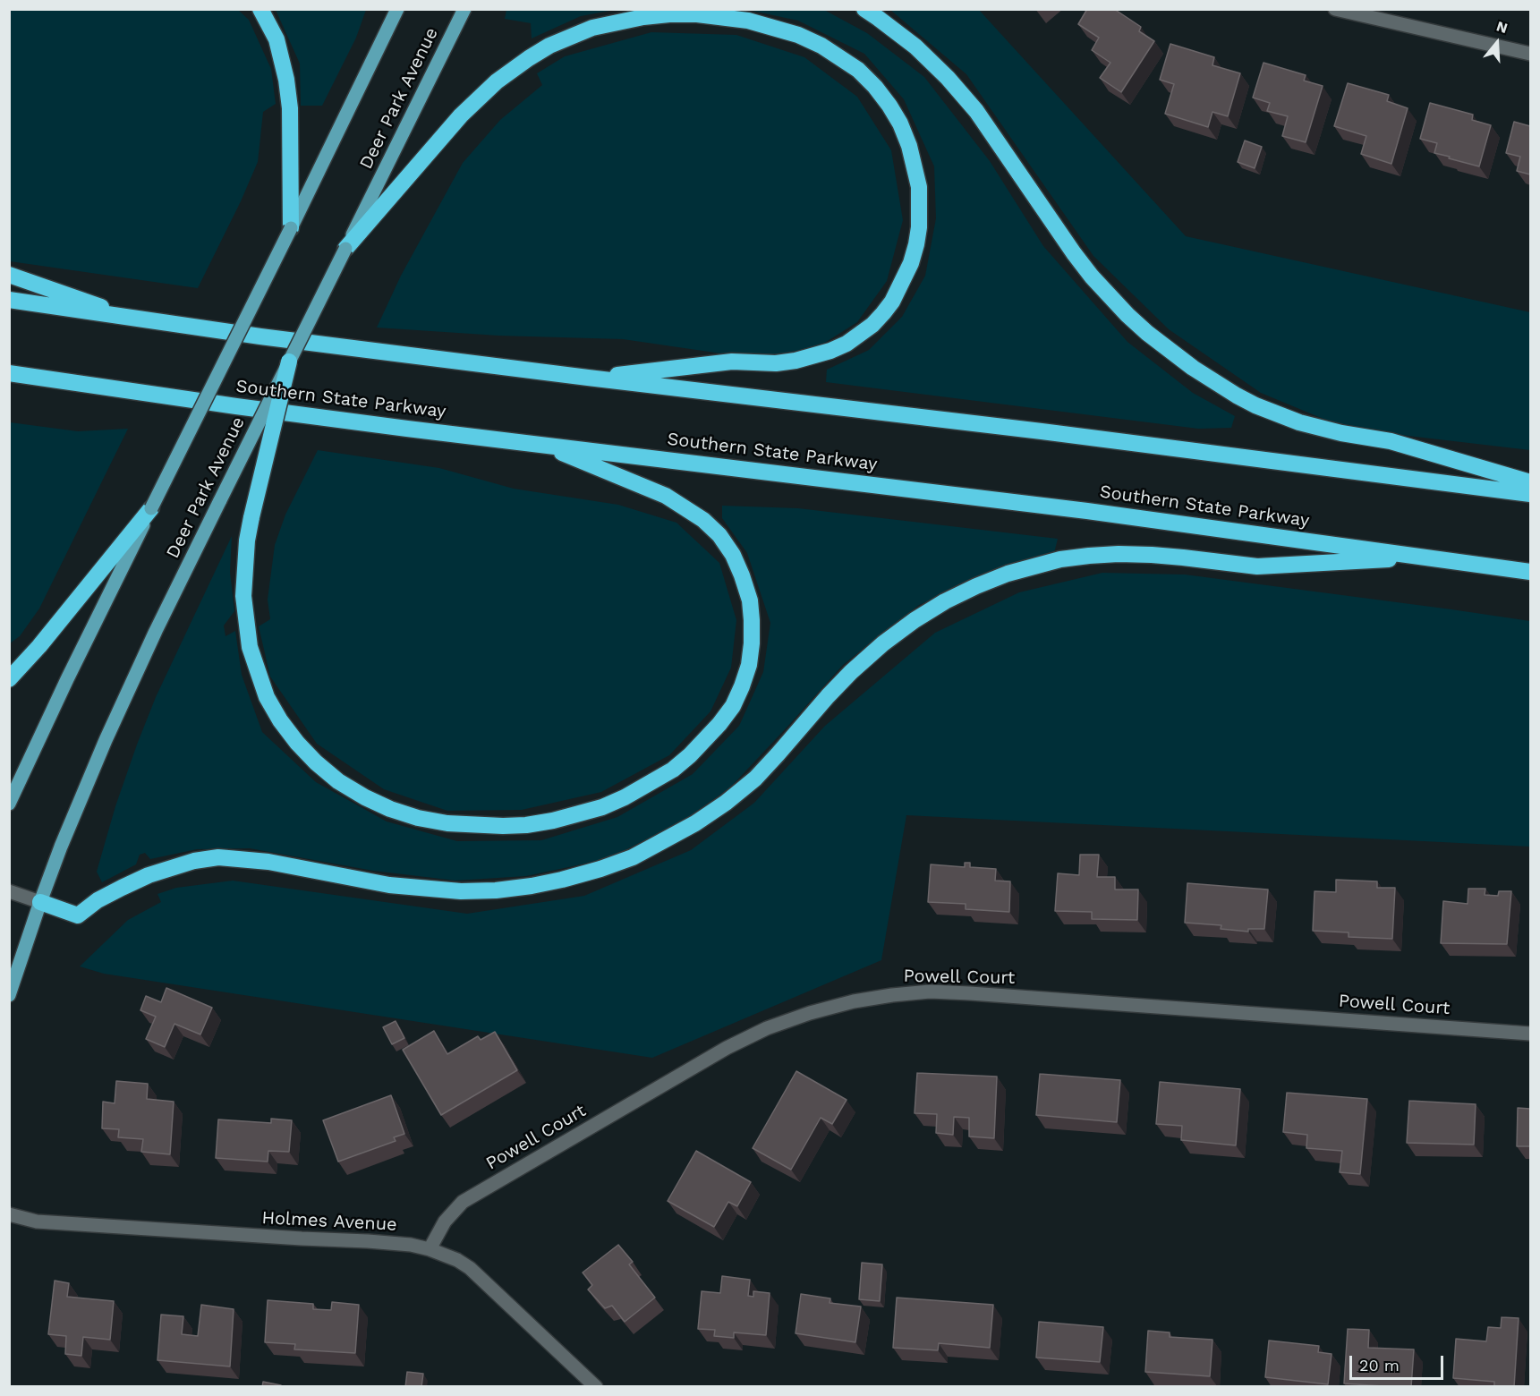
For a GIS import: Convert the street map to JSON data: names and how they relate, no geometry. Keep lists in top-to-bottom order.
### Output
{
  "streets": {
    "highway": ["Southern State Parkway"],
    "main road": ["Deer Park Avenue"],
    "street": ["Powell Court", "Holmes Avenue"]
  },
  "crossings": [
    ["Powell Court", "Holmes Avenue"]
  ],
  "scale_bar": "20 m",
  "north": "top"
}
